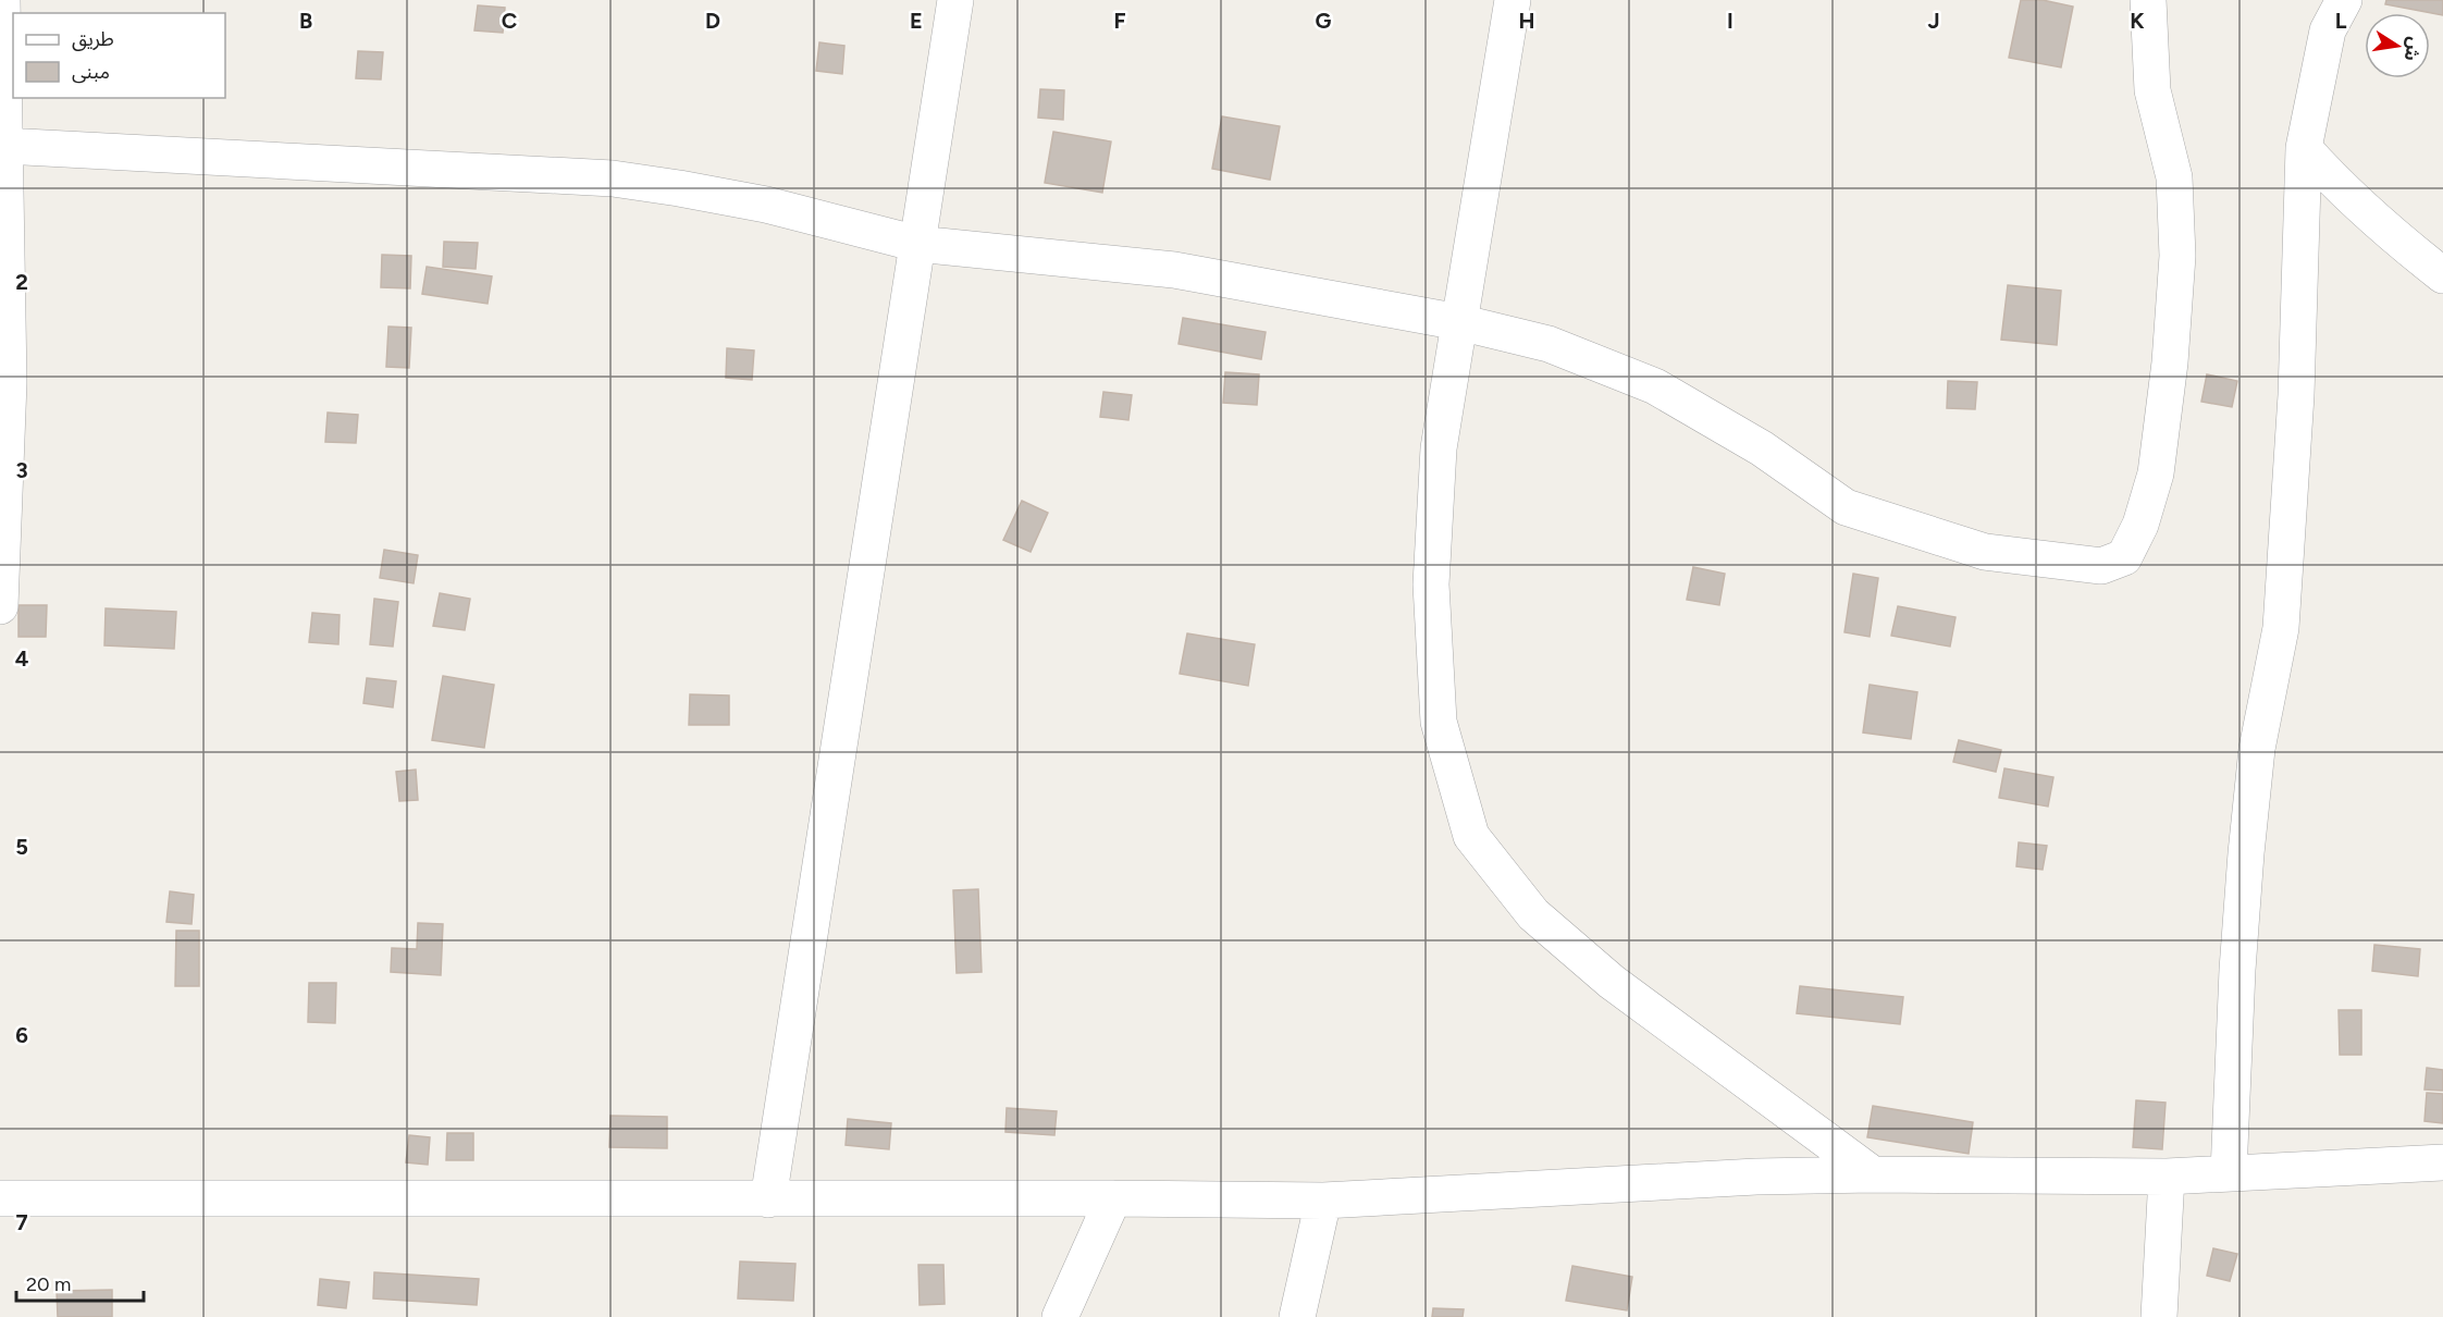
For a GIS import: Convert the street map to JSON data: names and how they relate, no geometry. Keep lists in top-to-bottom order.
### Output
{
  "legend": ["طريق", "مبنى"],
  "scale_bar": "20 m",
  "north": "right",
  "grid": {
    "columns": [
      "B",
      "C",
      "D",
      "E",
      "F",
      "G",
      "H",
      "I",
      "J",
      "K",
      "L"
    ],
    "rows": [
      "2",
      "3",
      "4",
      "5",
      "6",
      "7"
    ]
  }
}
